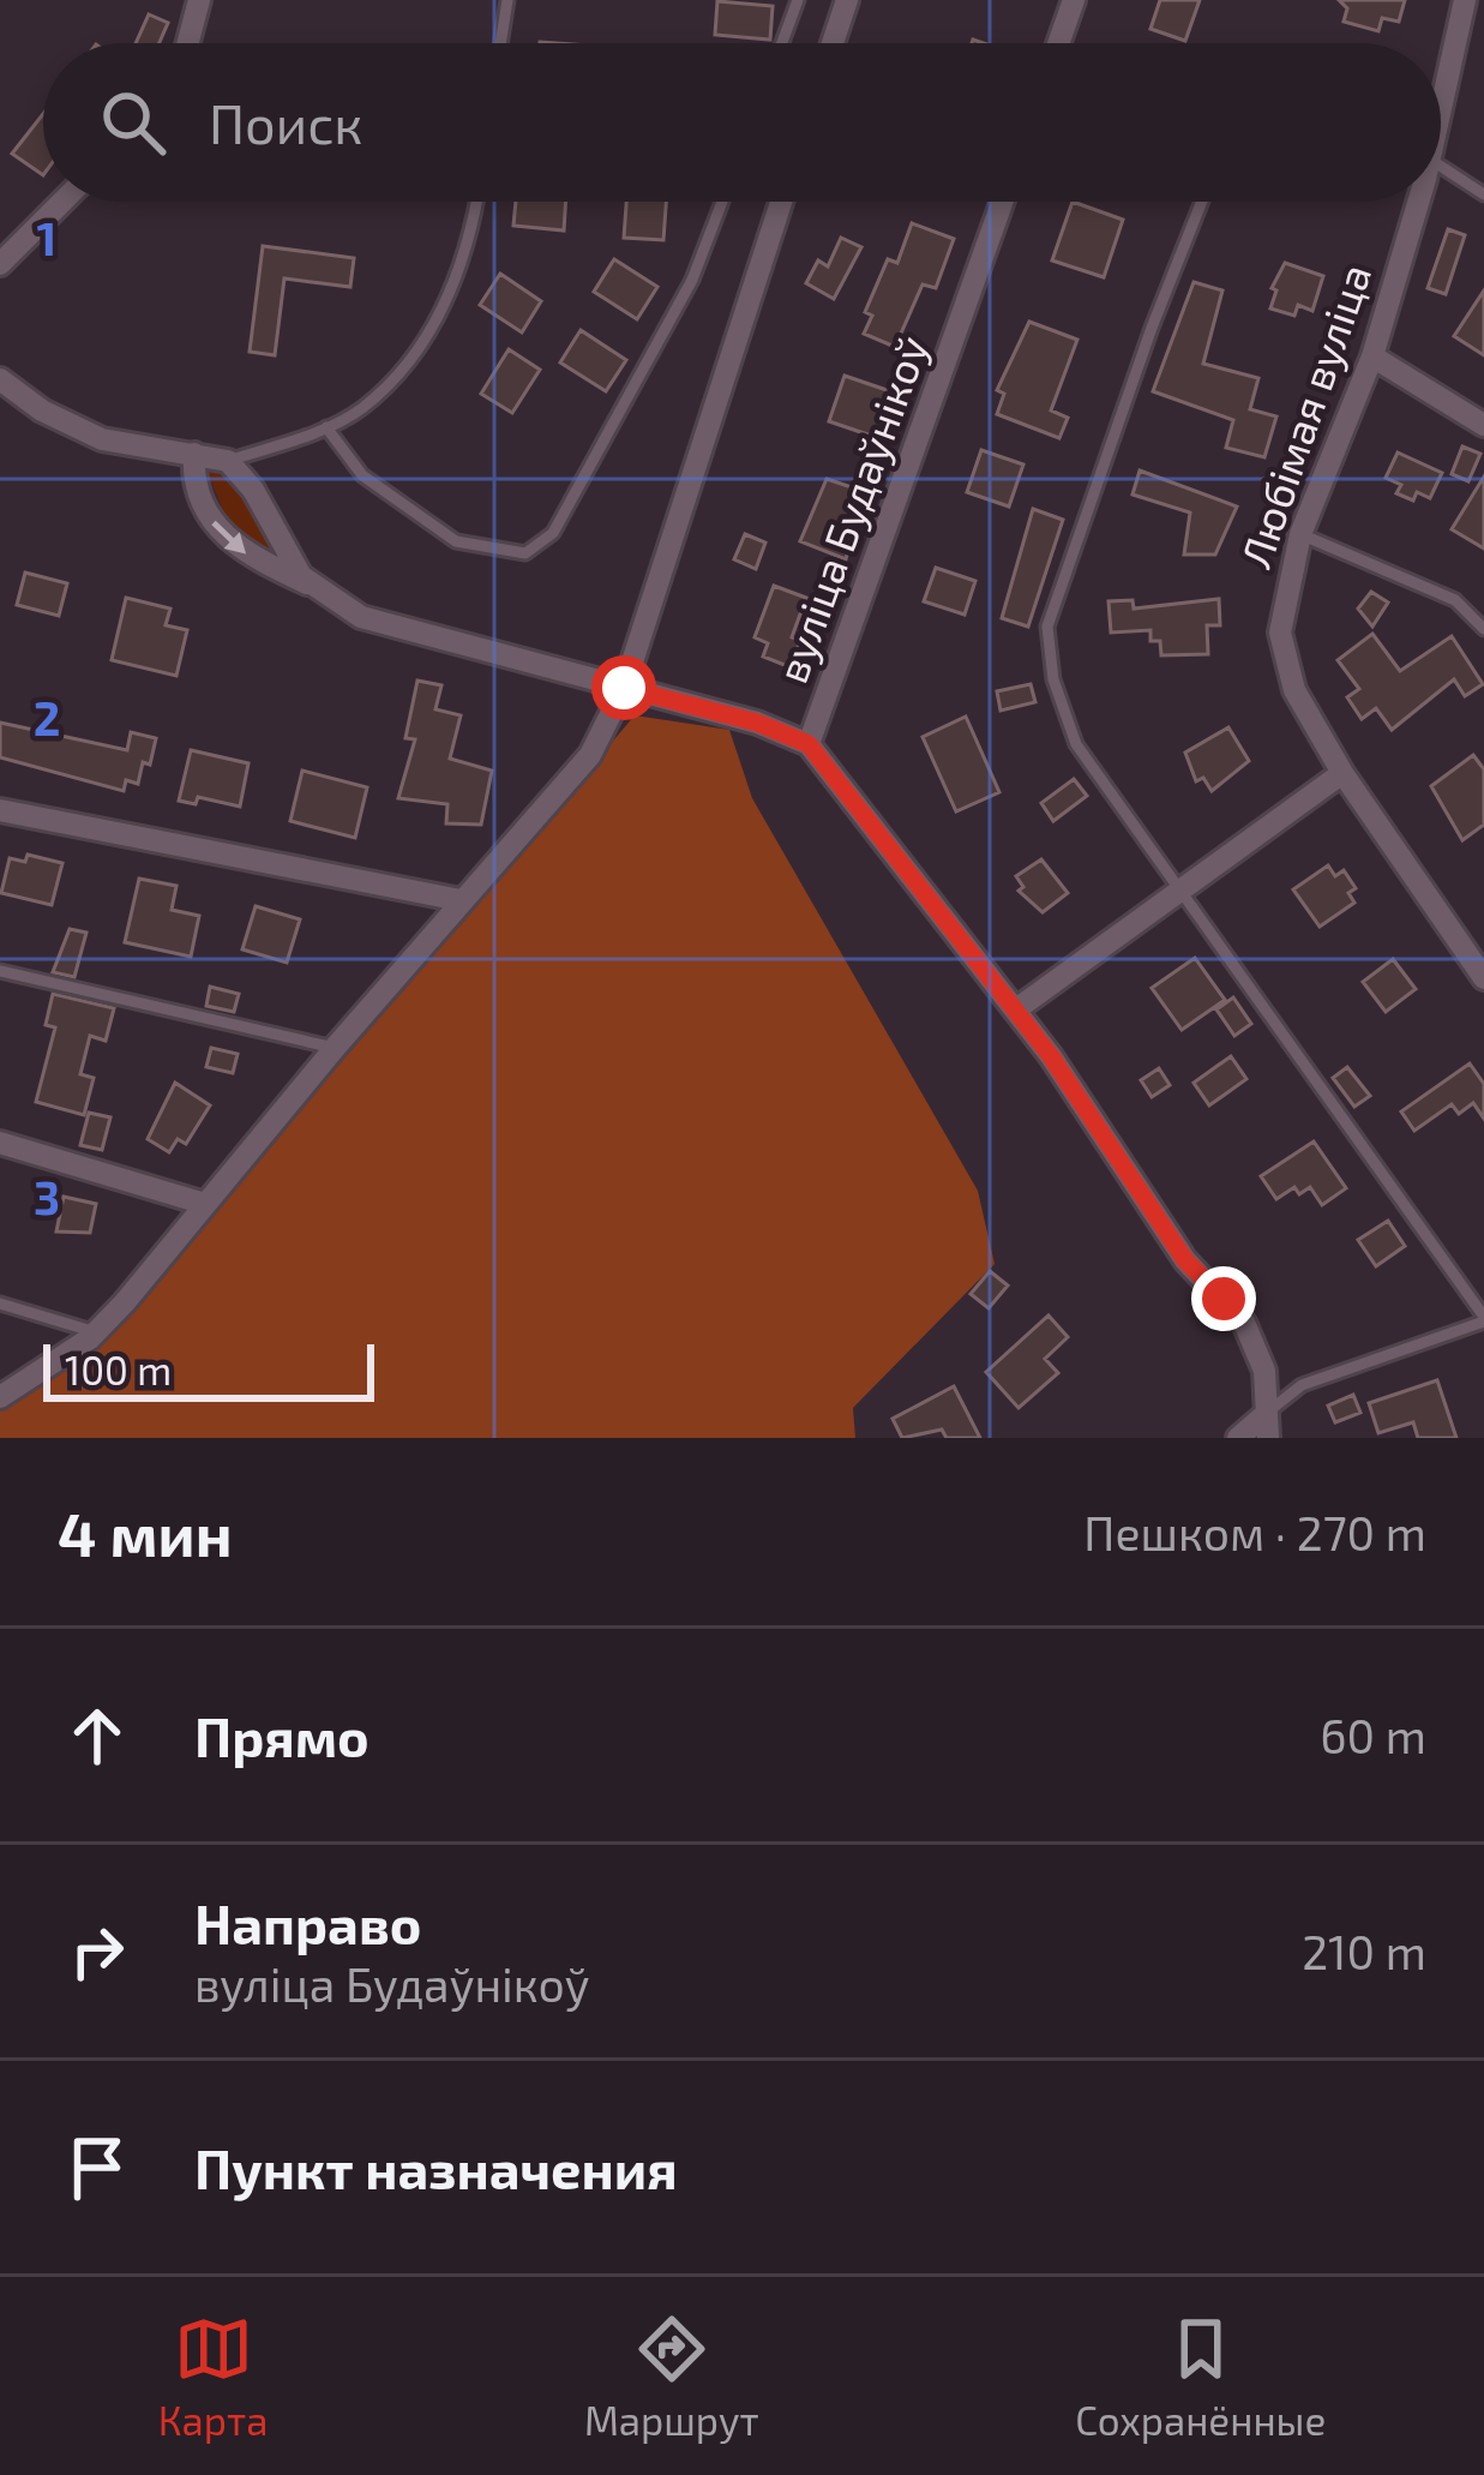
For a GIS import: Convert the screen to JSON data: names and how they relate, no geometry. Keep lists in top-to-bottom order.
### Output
{
  "streets": {
    "street": ["Любімая вуліца", "вуліца Будаўнікоў"]
  },
  "scale_bar": "100 m",
  "page": {
    "search": "Поиск",
    "scale": "100 m",
    "heading": ["4 мин", "Пешком · 270 m"],
    "list": [
      ["Прямо", "60 m"],
      ["Направо", "вуліца Будаўнікоў", "210 m"],
      "Пункт назначения"
    ],
    "nav": ["Карта", "Маршрут", "Сохранённые"]
  },
  "grid": {
    "rows": ["1", "2", "3"]
  }
}
